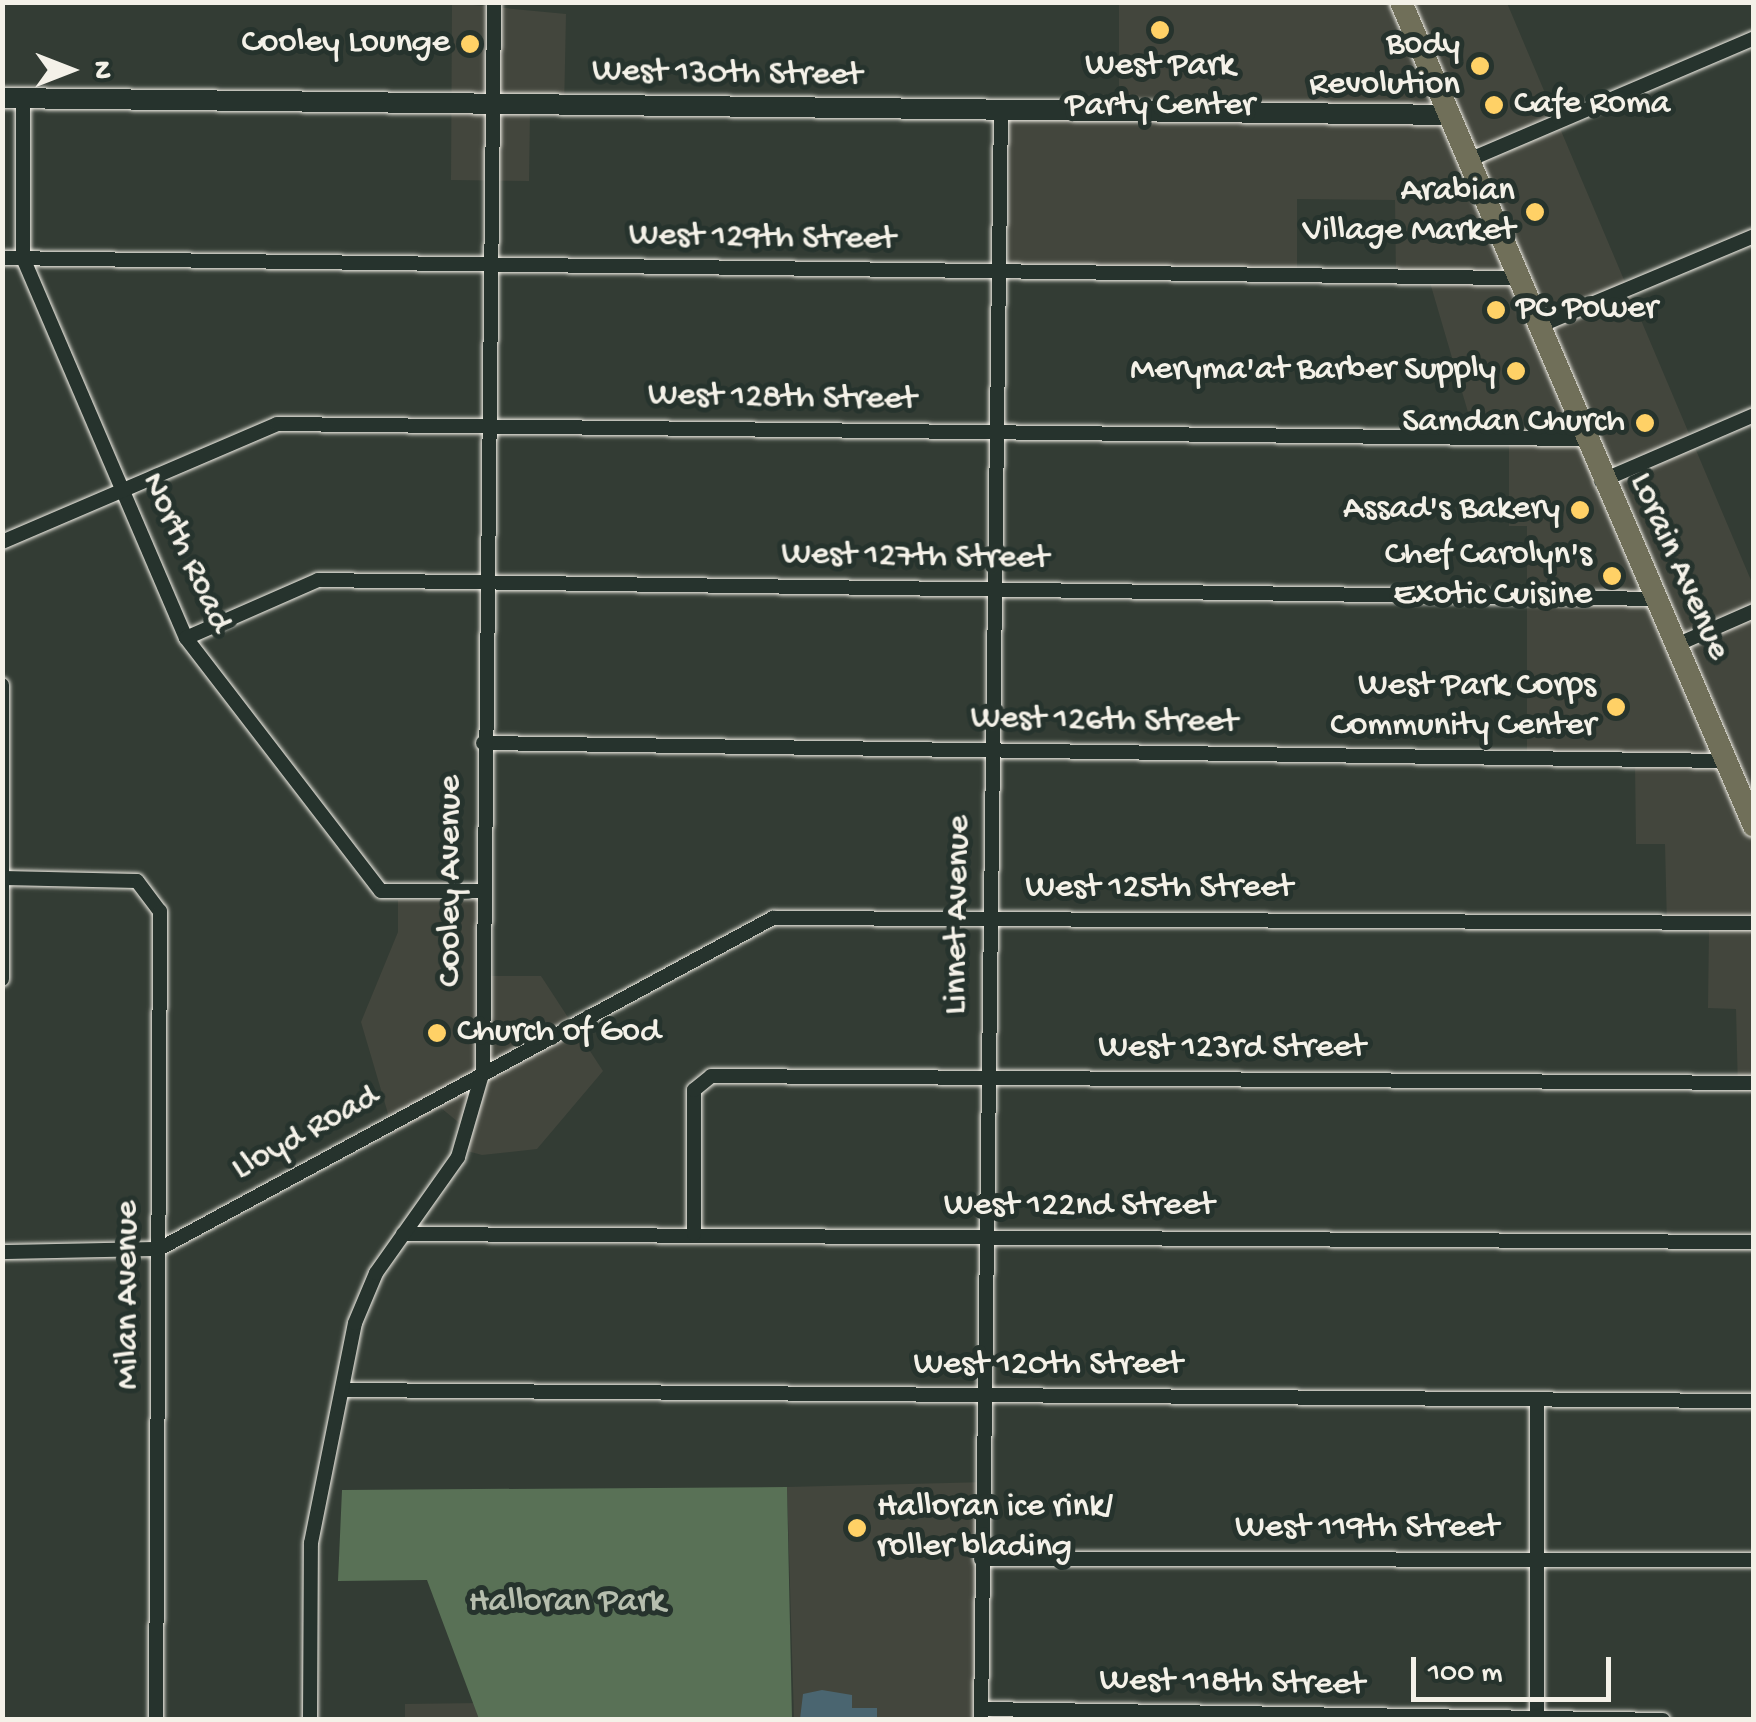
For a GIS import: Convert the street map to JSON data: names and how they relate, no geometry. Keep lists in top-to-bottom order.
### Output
{
  "streets": {
    "main road": ["West 130th Street", "Lorain Avenue"],
    "street": [
      "West 129th Street",
      "West 128th Street",
      "North Road",
      "West 127th Street",
      "West 126th Street",
      "Cooley Avenue",
      "West 125th Street",
      "Linnet Avenue",
      "West 123rd Street",
      "Lloyd Road",
      "West 122nd Street",
      "Milan Avenue",
      "West 120th Street",
      "West 119th Street",
      "West 118th Street"
    ]
  },
  "crossings": [
    ["West 130th Street", "North Road"],
    ["West 130th Street", "Lorain Avenue"],
    ["West 130th Street", "Cooley Avenue"],
    ["West 130th Street", "Linnet Avenue"],
    ["West 129th Street", "North Road"],
    ["West 129th Street", "Lorain Avenue"],
    ["West 129th Street", "Cooley Avenue"],
    ["West 129th Street", "Linnet Avenue"],
    ["West 128th Street", "North Road"],
    ["West 128th Street", "Lorain Avenue"],
    ["West 128th Street", "Cooley Avenue"],
    ["West 128th Street", "Linnet Avenue"],
    ["North Road", "West 127th Street"],
    ["North Road", "Cooley Avenue"],
    ["West 127th Street", "Lorain Avenue"],
    ["West 127th Street", "Cooley Avenue"],
    ["West 127th Street", "Linnet Avenue"],
    ["Lorain Avenue", "West 126th Street"],
    ["West 126th Street", "Cooley Avenue"],
    ["West 126th Street", "Linnet Avenue"],
    ["Cooley Avenue", "West 125th Street"],
    ["Cooley Avenue", "Lloyd Road"],
    ["Cooley Avenue", "West 122nd Street"],
    ["Cooley Avenue", "West 120th Street"],
    ["West 125th Street", "Linnet Avenue"],
    ["West 125th Street", "Lloyd Road"],
    ["Linnet Avenue", "West 123rd Street"],
    ["Linnet Avenue", "West 122nd Street"],
    ["Linnet Avenue", "West 120th Street"],
    ["Linnet Avenue", "West 119th Street"],
    ["Linnet Avenue", "West 118th Street"],
    ["West 123rd Street", "West 122nd Street"],
    ["Lloyd Road", "Milan Avenue"]
  ],
  "parks": ["Halloran Park"],
  "places": [
    "West Park Party Center",
    "Cooley Lounge",
    "Body Revolution",
    "Cafe Roma",
    "Arabian Village Market",
    "PC Power",
    "Meryma'at Barber Supply",
    "Samdan Church",
    "Assad's Bakery",
    "Chef Carolyn's Exotic Cuisine",
    "West Park Corps Community Center",
    "Church of God",
    "Halloran ice rink/ roller blading"
  ],
  "scale_bar": "100 m",
  "north": "right"
}
